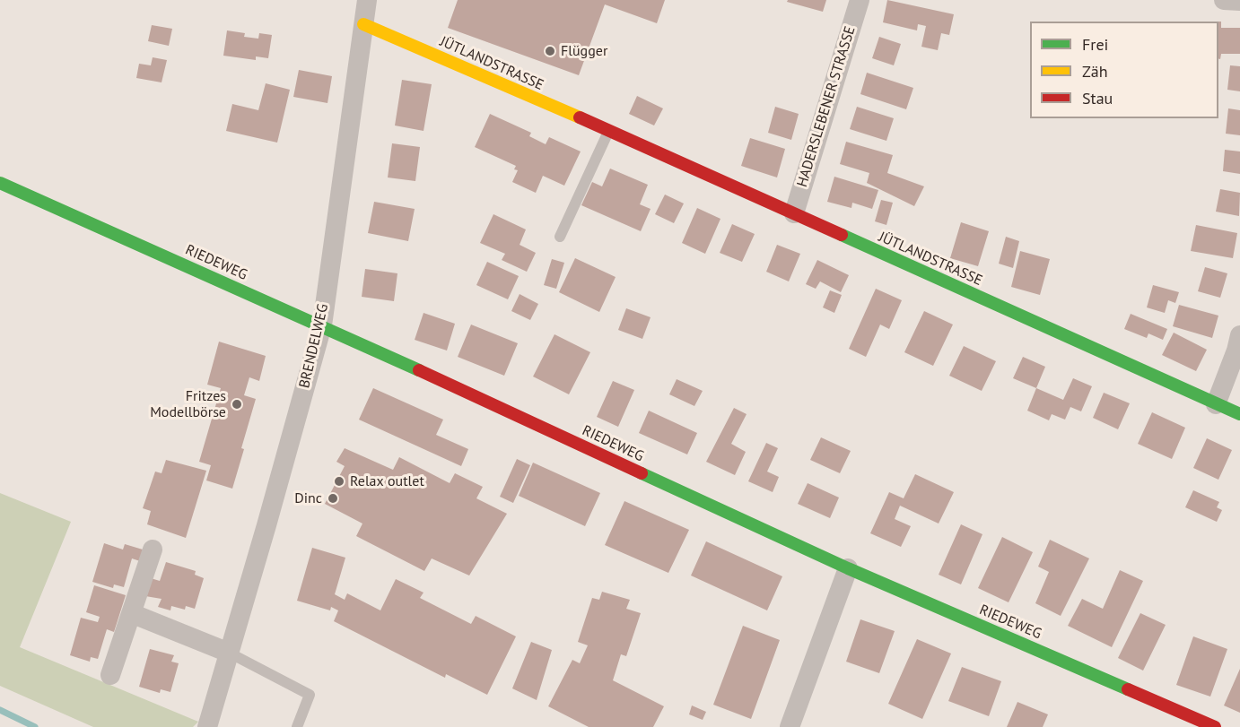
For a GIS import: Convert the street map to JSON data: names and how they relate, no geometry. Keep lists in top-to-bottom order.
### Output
{
  "streets": {
    "street": [
      "JÜTLANDSTRASSE",
      "HADERSLEBENER STRASSE",
      "RIEDEWEG",
      "BRENDELWEG"
    ]
  },
  "crossings": [
    ["JÜTLANDSTRASSE", "HADERSLEBENER STRASSE"],
    ["JÜTLANDSTRASSE", "BRENDELWEG"],
    ["RIEDEWEG", "BRENDELWEG"]
  ],
  "places": [
    "Flügger",
    "Fritzes Modellbörse",
    "Relax outlet",
    "Dinc"
  ],
  "legend": ["Frei", "Zäh", "Stau"]
}
